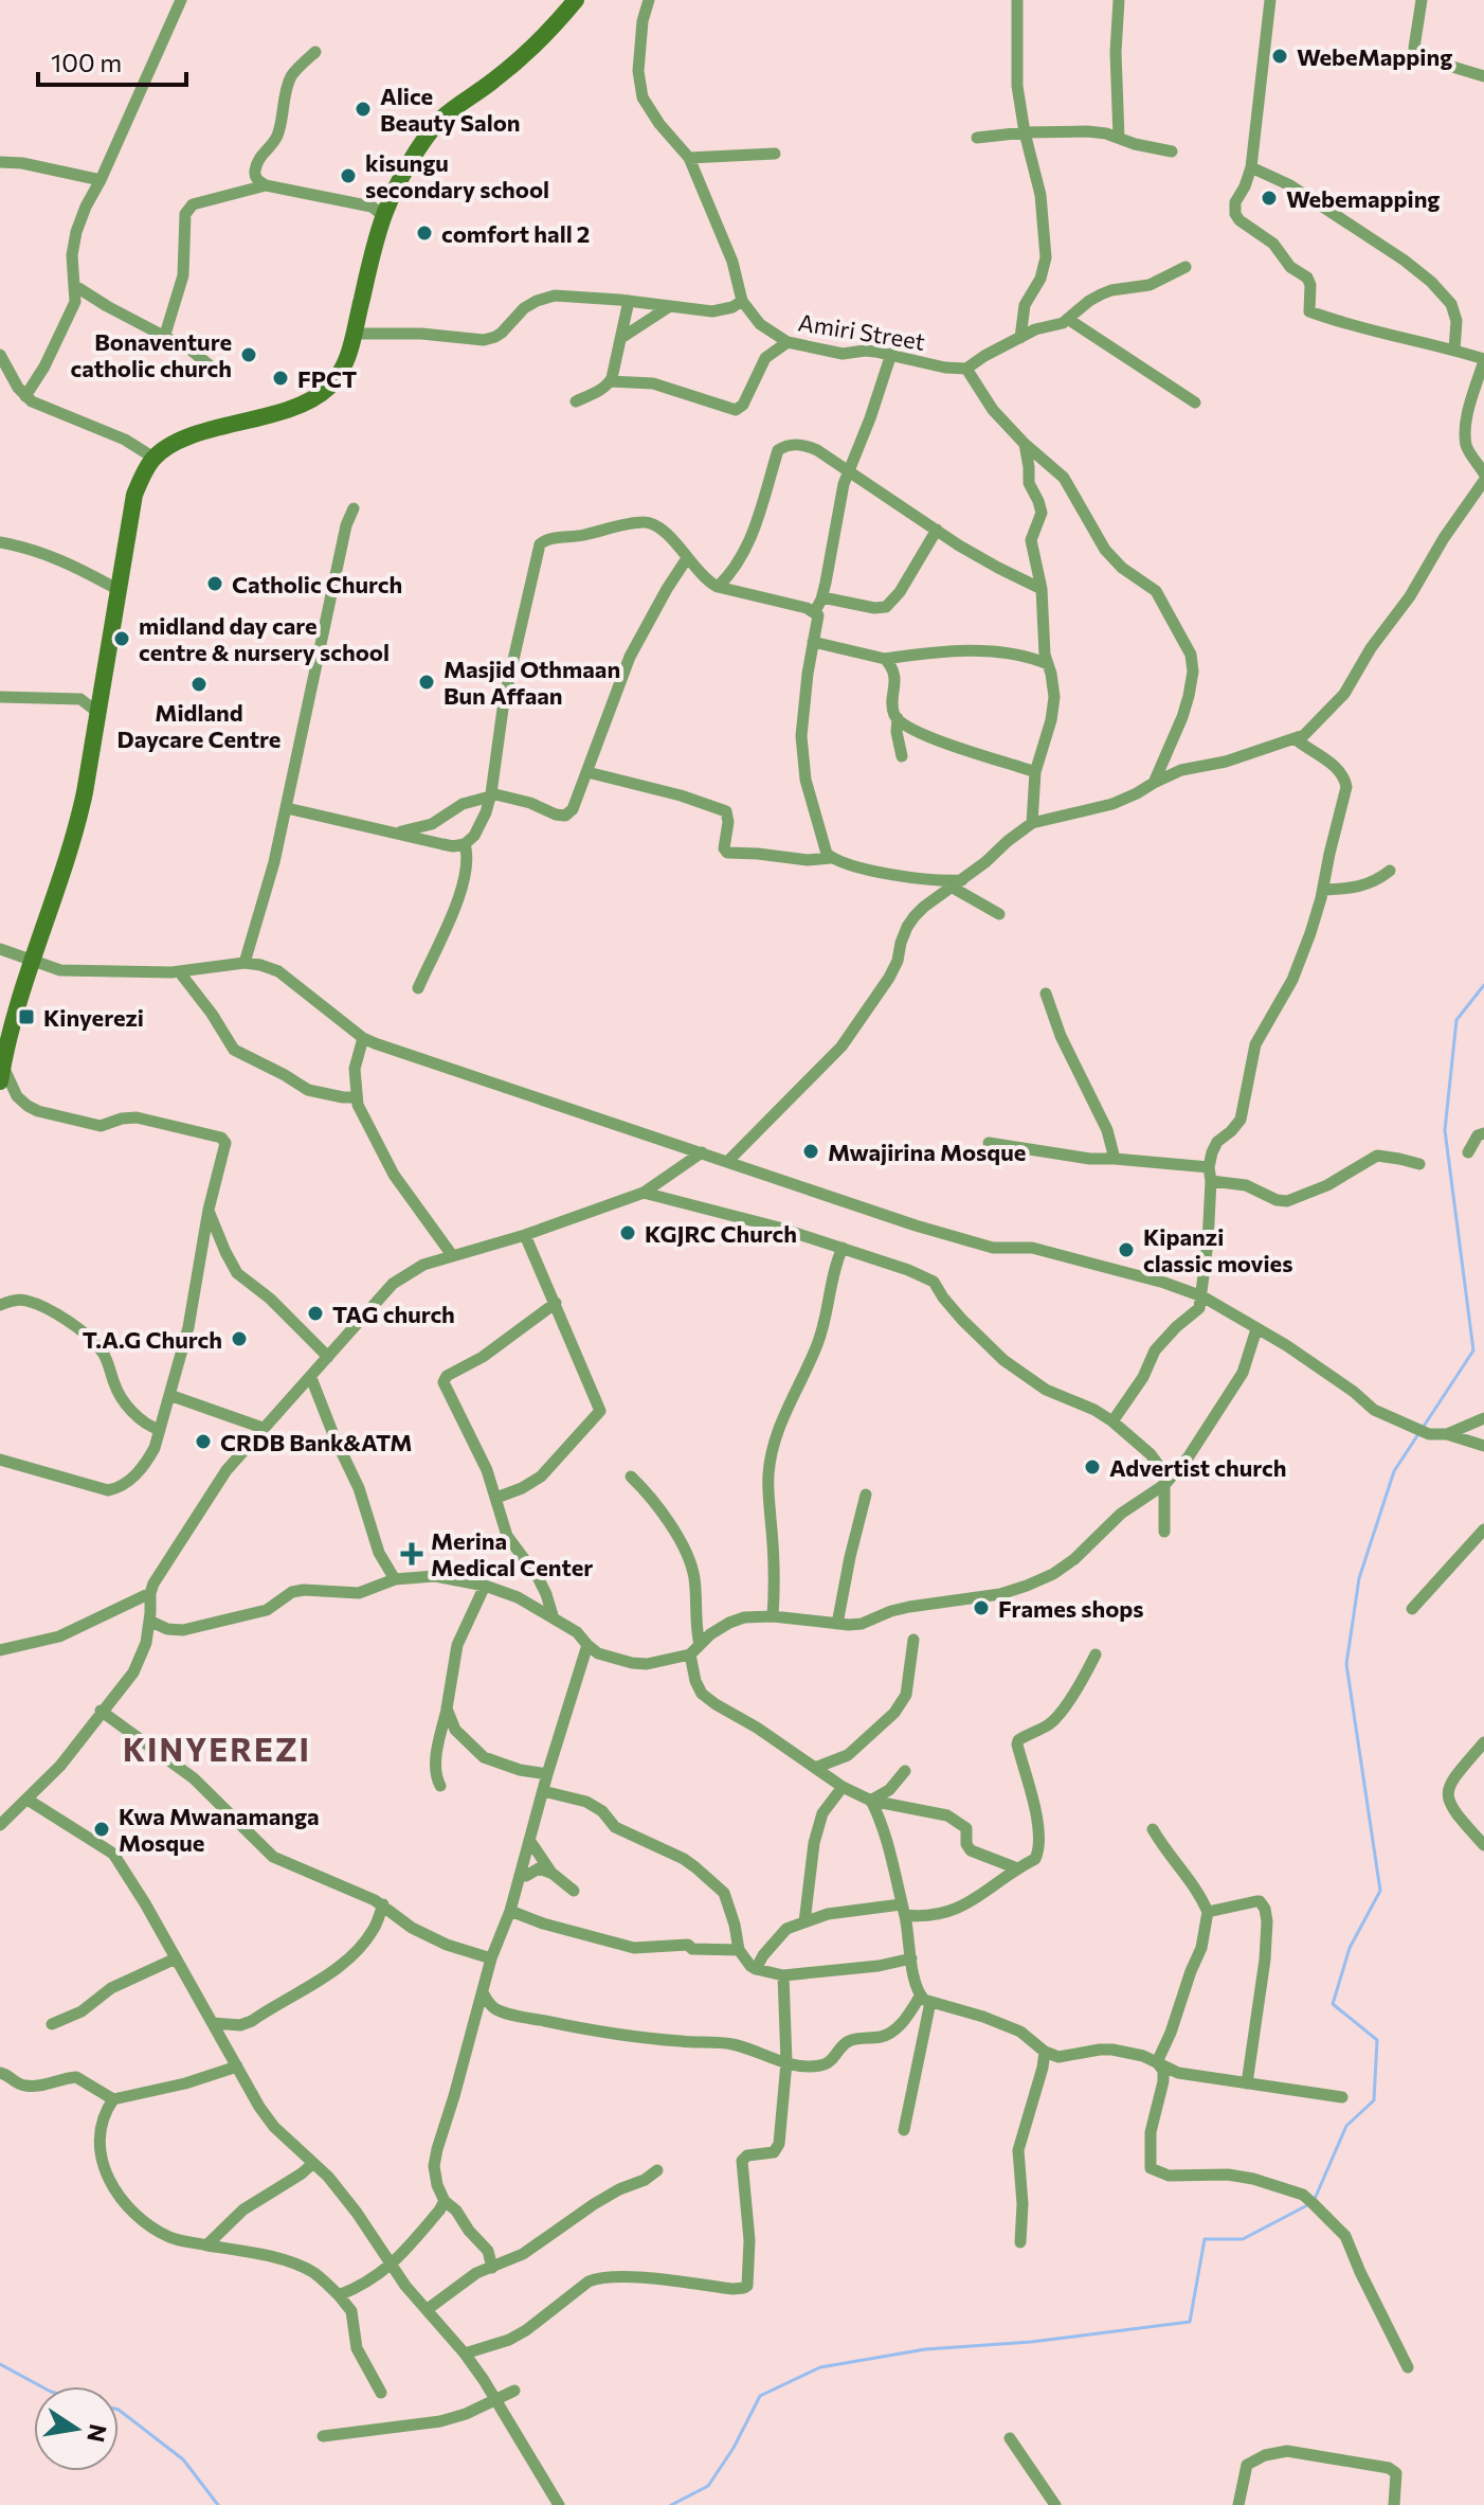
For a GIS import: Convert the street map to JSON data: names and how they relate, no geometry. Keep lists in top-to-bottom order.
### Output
{
  "streets": {
    "street": ["Amiri Street"]
  },
  "districts": ["KINYEREZI"],
  "places": {
    "other": [
      "WebeMapping",
      "Alice Beauty Salon",
      "kisungu secondary school",
      "Webemapping",
      "comfort hall 2",
      "Bonaventure catholic church",
      "FPCT",
      "Catholic Church",
      "midland day care centre & nursery school",
      "Masjid Othmaan Bun Affaan",
      "Midland Daycare Centre",
      "Mwajirina Mosque",
      "KGJRC Church",
      "Kipanzi classic movies",
      "TAG church",
      "T.A.G Church",
      "CRDB Bank&ATM",
      "Advertist church",
      "Frames shops",
      "Kwa Mwanamanga Mosque"
    ],
    "transit": ["Kinyerezi"],
    "health": ["Merina Medical Center"]
  },
  "scale_bar": "100 m",
  "north": "right"
}
